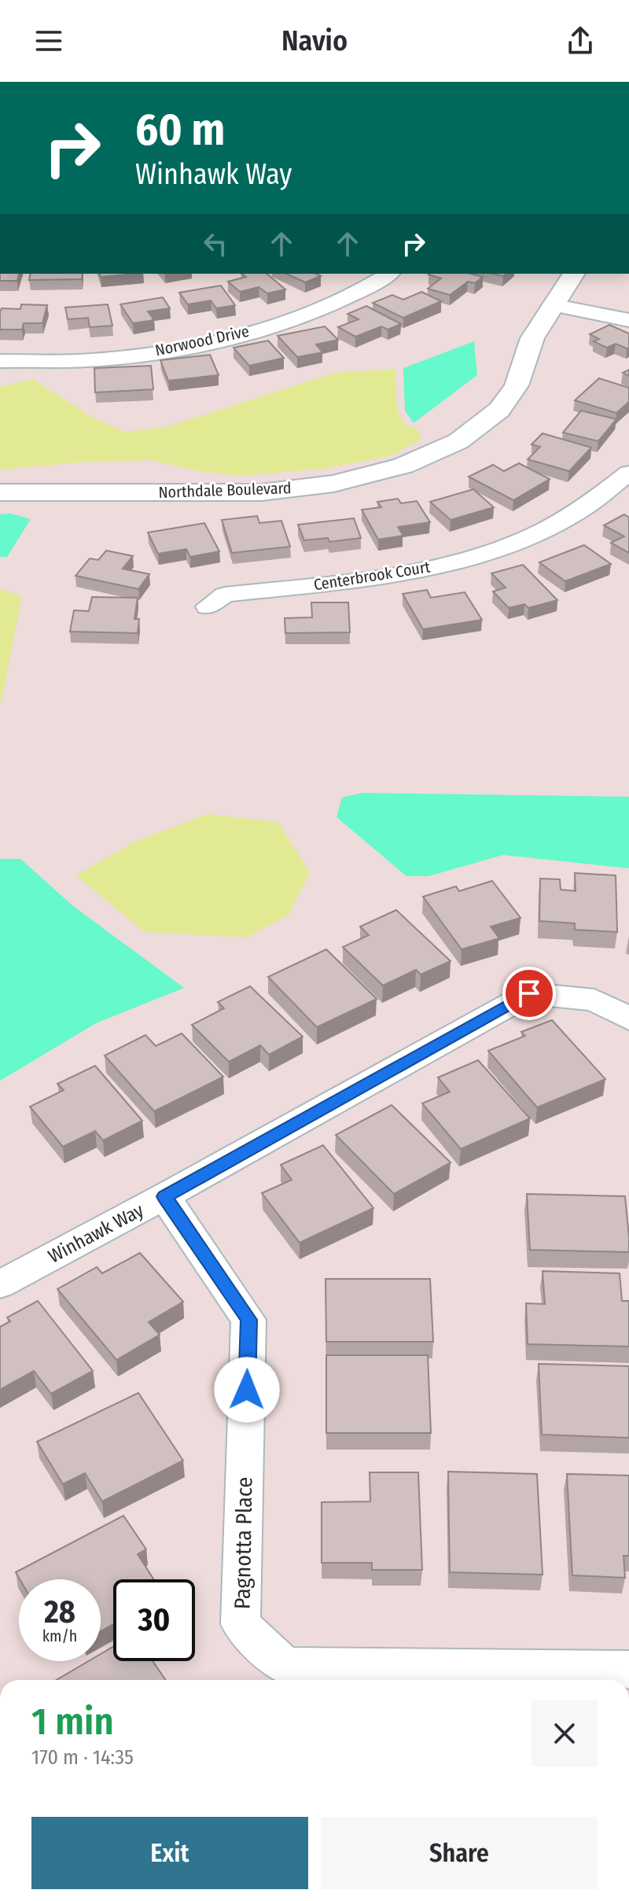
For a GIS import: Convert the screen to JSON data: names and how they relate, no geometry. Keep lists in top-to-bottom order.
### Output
{
  "streets": {
    "street": [
      "Norwood Drive",
      "Northdale Boulevard",
      "Centerbrook Court",
      "Winhawk Way",
      "Pagnotta Place"
    ]
  },
  "crossings": [
    ["Winhawk Way", "Pagnotta Place"]
  ],
  "page": {
    "header": "Navio",
    "turn": ["60 m", "Winhawk Way"],
    "speed": "28 km/h",
    "limit": "30",
    "heading": ["1 min", "170 m · 14:35"],
    "buttons": ["Exit", "Share"]
  }
}
